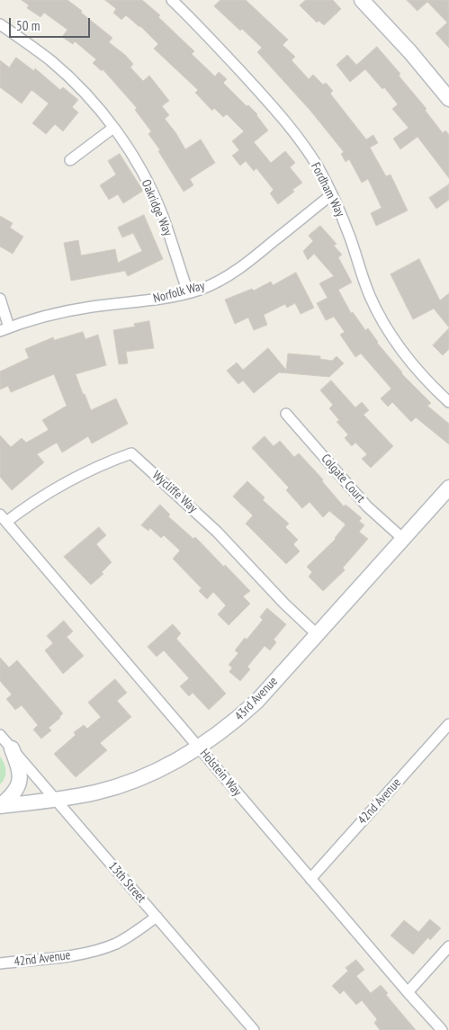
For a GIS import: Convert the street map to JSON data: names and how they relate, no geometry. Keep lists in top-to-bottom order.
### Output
{
  "streets": {
    "street": [
      "Fordham Way",
      "Oakridge Way",
      "Norfolk Way",
      "Colgate Court",
      "Wycliffe Way",
      "43rd Avenue",
      "Holstein Way",
      "42nd Avenue",
      "13th Street"
    ]
  },
  "crossings": [
    ["Fordham Way", "Norfolk Way"],
    ["Oakridge Way", "Norfolk Way"],
    ["Colgate Court", "43rd Avenue"],
    ["Wycliffe Way", "43rd Avenue"],
    ["Wycliffe Way", "Holstein Way"],
    ["43rd Avenue", "Holstein Way"],
    ["43rd Avenue", "13th Street"],
    ["Holstein Way", "42nd Avenue"],
    ["42nd Avenue", "13th Street"]
  ],
  "scale_bar": "50 m"
}
